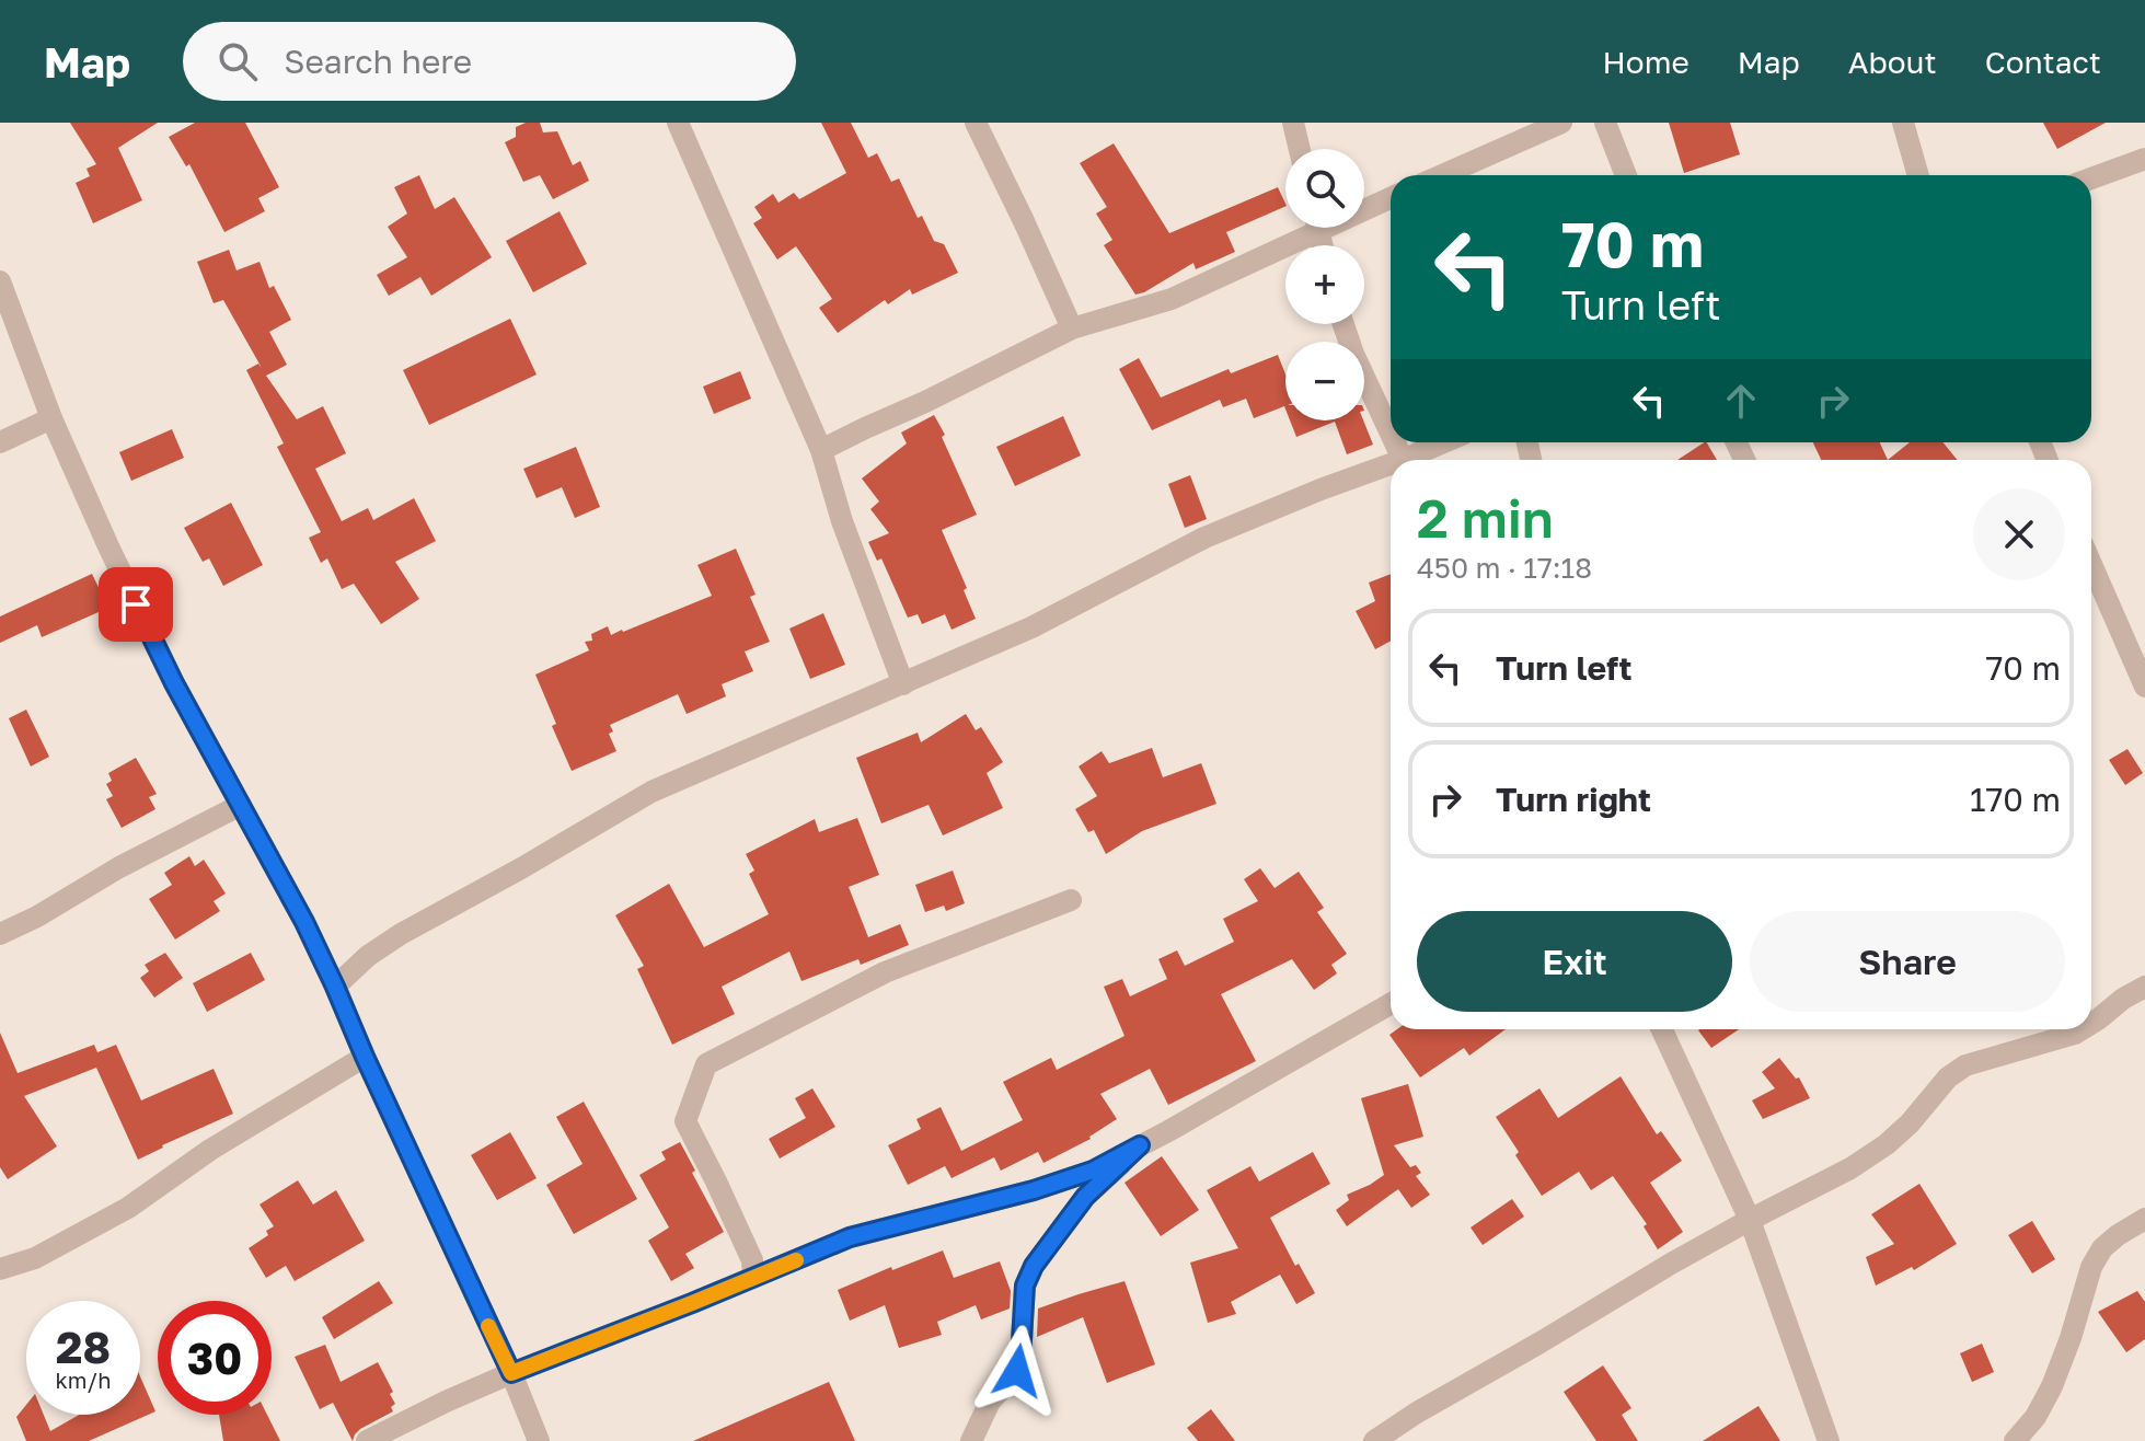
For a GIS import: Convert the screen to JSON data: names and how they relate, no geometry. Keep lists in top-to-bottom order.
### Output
{
  "page": {
    "header": "Map",
    "search": "Search here",
    "nav": [
      "Home",
      "Map",
      "About",
      "Contact"
    ],
    "map_buttons": ["+", "−"],
    "turn": ["70 m", "Turn left"],
    "heading": ["2 min", "450 m · 17:18"],
    "list": [
      {
        "name": "Turn left",
        "value": "70 m"
      },
      {
        "name": "Turn right",
        "value": "170 m"
      }
    ],
    "buttons": ["Exit", "Share"],
    "speed": "28 km/h",
    "limit": "30"
  }
}
